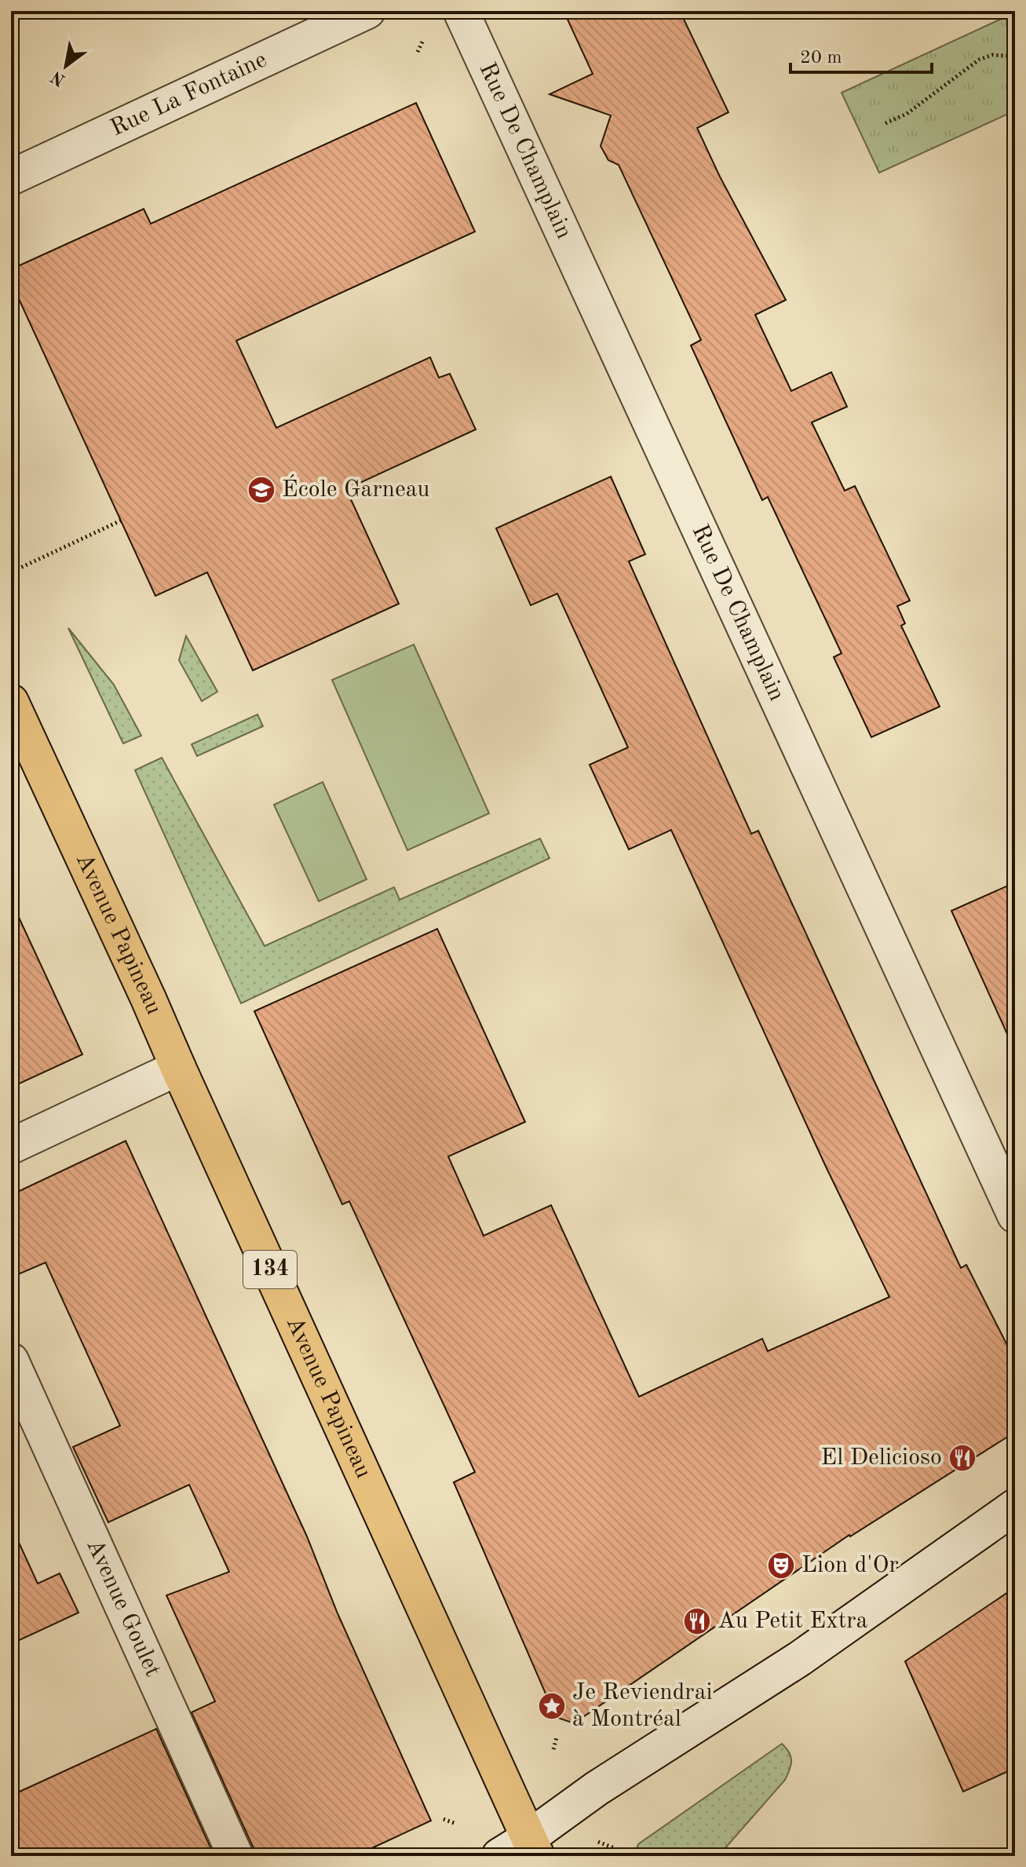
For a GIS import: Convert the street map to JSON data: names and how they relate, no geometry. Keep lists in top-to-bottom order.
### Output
{
  "streets": {
    "main road": ["Avenue Papineau", "134"],
    "street": ["Rue La Fontaine", "Rue De Champlain", "Avenue Goulet"]
  },
  "places": {
    "school or university": ["École Garneau"],
    "restaurant": ["El Delicioso", "Au Petit Extra"],
    "theatre": ["Lion d'Or"],
    "place": ["Je Reviendrai à Montréal"]
  },
  "scale_bar": "20 m",
  "north": "bottom left"
}
